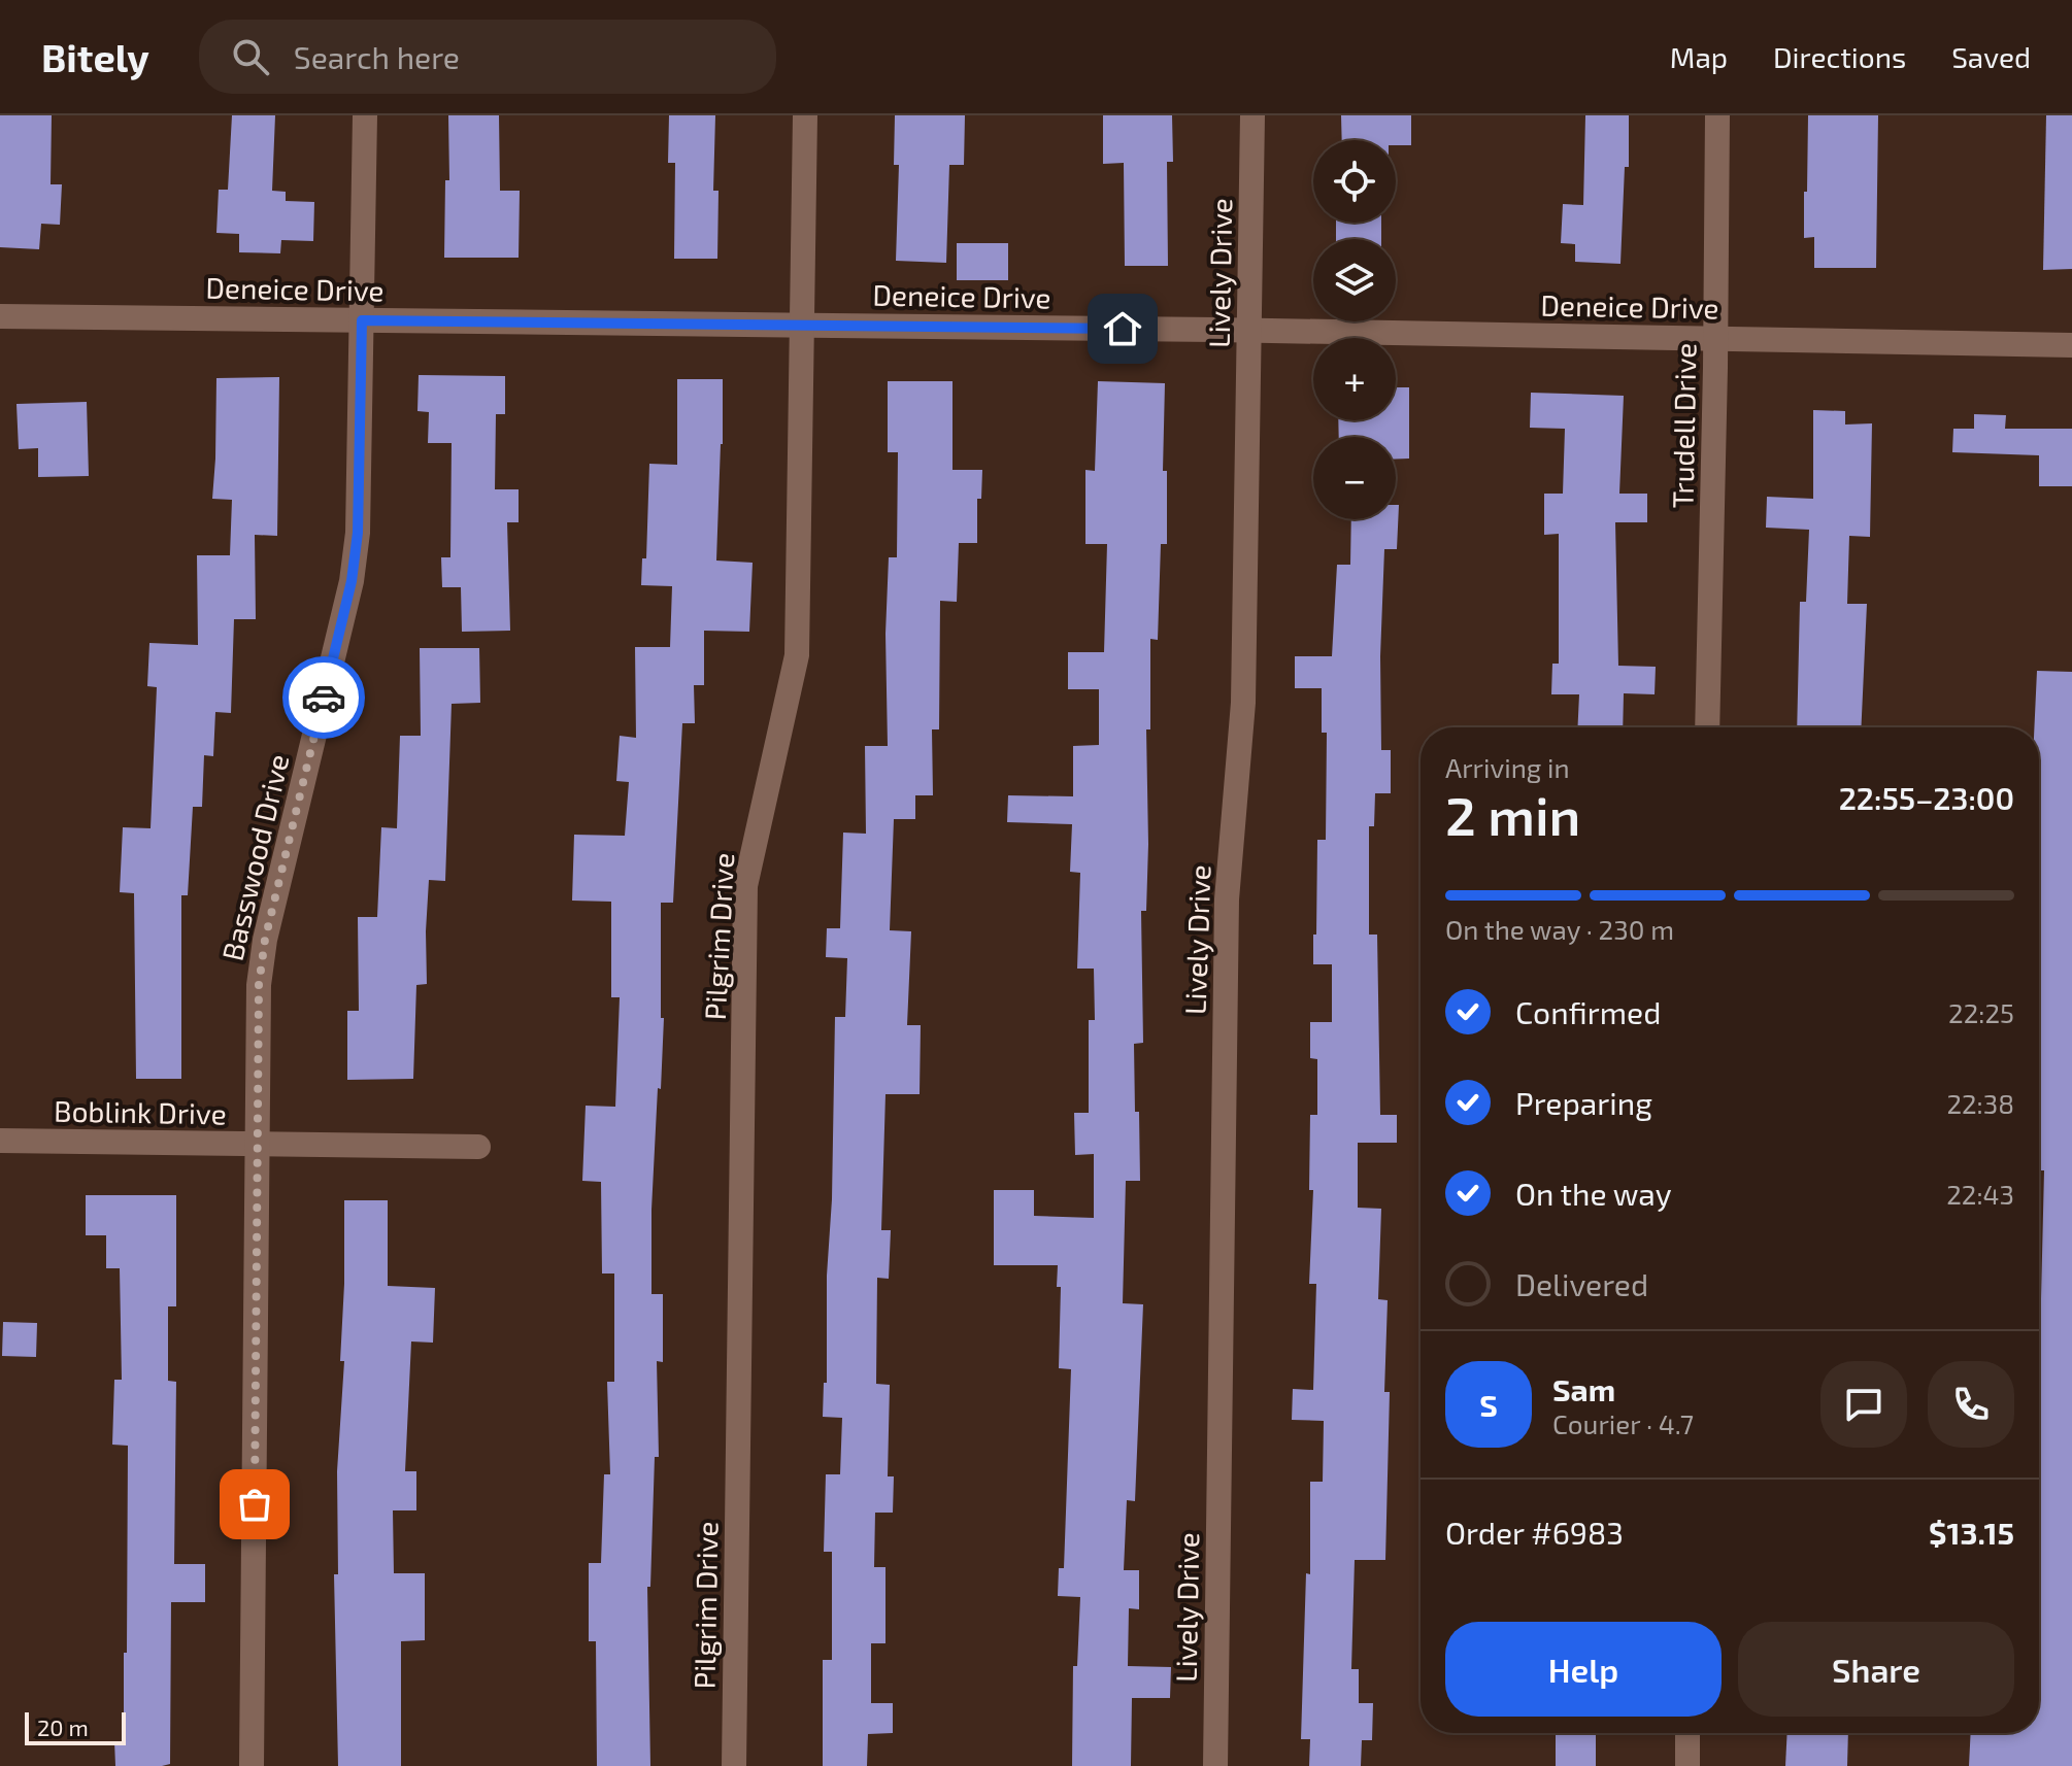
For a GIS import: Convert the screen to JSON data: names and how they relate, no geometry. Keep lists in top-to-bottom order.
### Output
{
  "streets": {
    "street": [
      "Lively Drive",
      "Deneice Drive",
      "Trudell Drive",
      "Basswood Drive",
      "Pilgrim Drive",
      "Boblink Drive"
    ]
  },
  "crossings": [
    ["Lively Drive", "Deneice Drive"],
    ["Deneice Drive", "Trudell Drive"],
    ["Deneice Drive", "Basswood Drive"],
    ["Deneice Drive", "Pilgrim Drive"],
    ["Basswood Drive", "Boblink Drive"]
  ],
  "scale_bar": "20 m",
  "page": {
    "header": "Bitely",
    "search": "Search here",
    "nav": ["Map", "Directions", "Saved"],
    "map_buttons": ["+", "−"],
    "heading": ["2 min", "Arriving in", "22:55–23:00"],
    "panel": [
      "Sam",
      "Courier · 4.7",
      "Order #6983",
      "$13.15"
    ],
    "bar": "On the way · 230 m",
    "list": [
      ["Confirmed", "22:25"],
      ["Preparing", "22:38"],
      ["On the way", "22:43"],
      "Delivered"
    ],
    "round": "S",
    "buttons": ["Help", "Share"],
    "scale": "20 m"
  }
}
